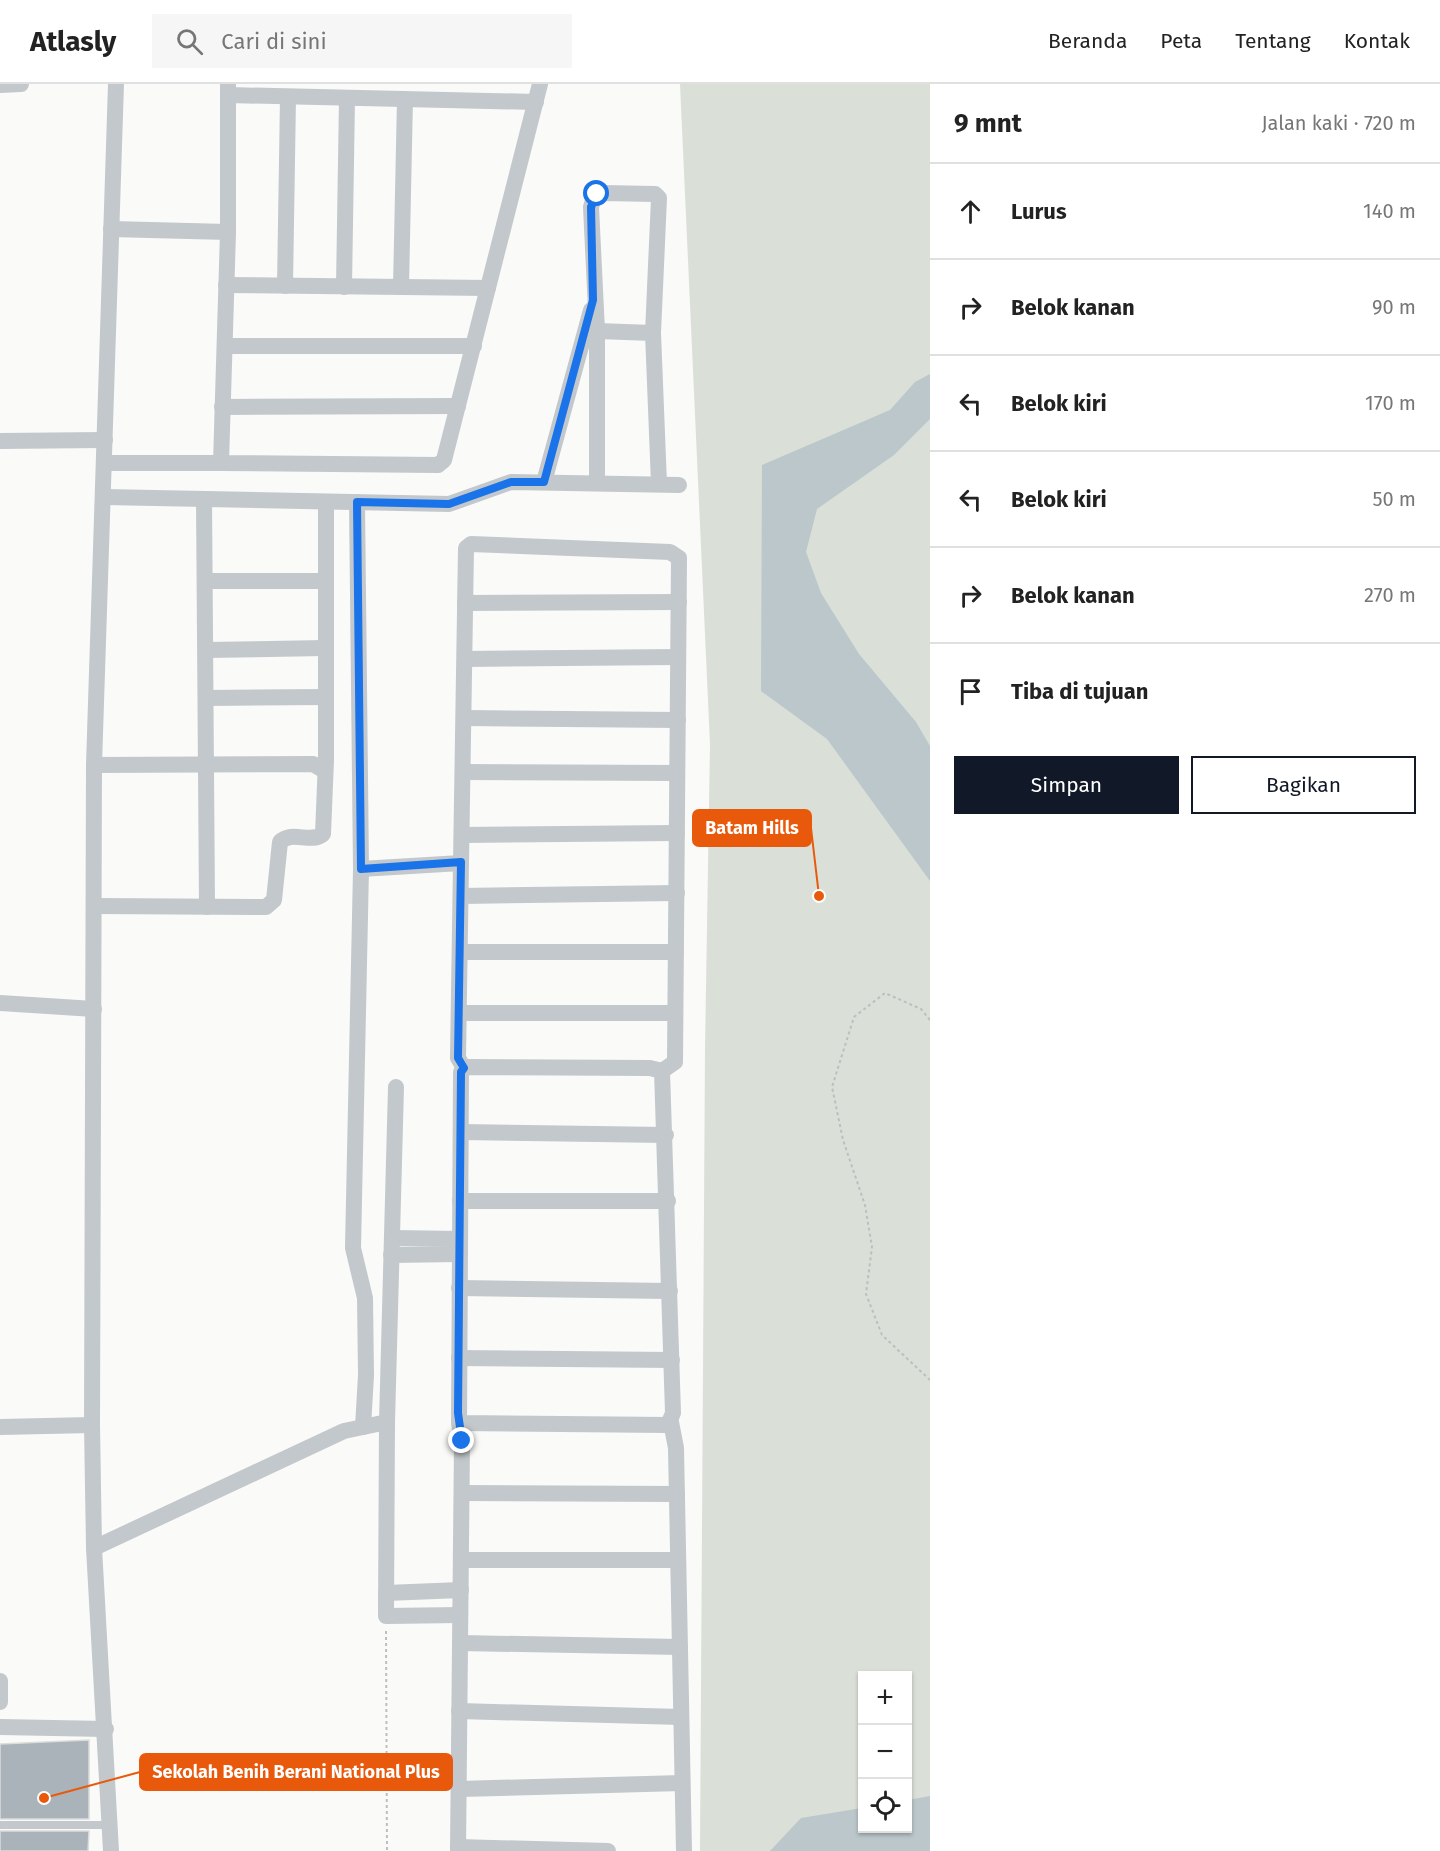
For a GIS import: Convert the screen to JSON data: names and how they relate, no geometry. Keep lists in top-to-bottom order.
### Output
{
  "places": ["Batam Hills", "Sekolah Benih Berani National Plus"],
  "page": {
    "header": "Atlasly",
    "search": "Cari di sini",
    "nav": [
      "Beranda",
      "Peta",
      "Tentang",
      "Kontak"
    ],
    "heading": ["9 mnt", "Jalan kaki · 720 m"],
    "list": [
      ["Lurus", "140 m"],
      ["Belok kanan", "90 m"],
      ["Belok kiri", "170 m"],
      ["Belok kiri", "50 m"],
      ["Belok kanan", "270 m"],
      "Tiba di tujuan"
    ],
    "buttons": ["Simpan", "Bagikan"],
    "map_buttons": ["+", "−"]
  }
}
